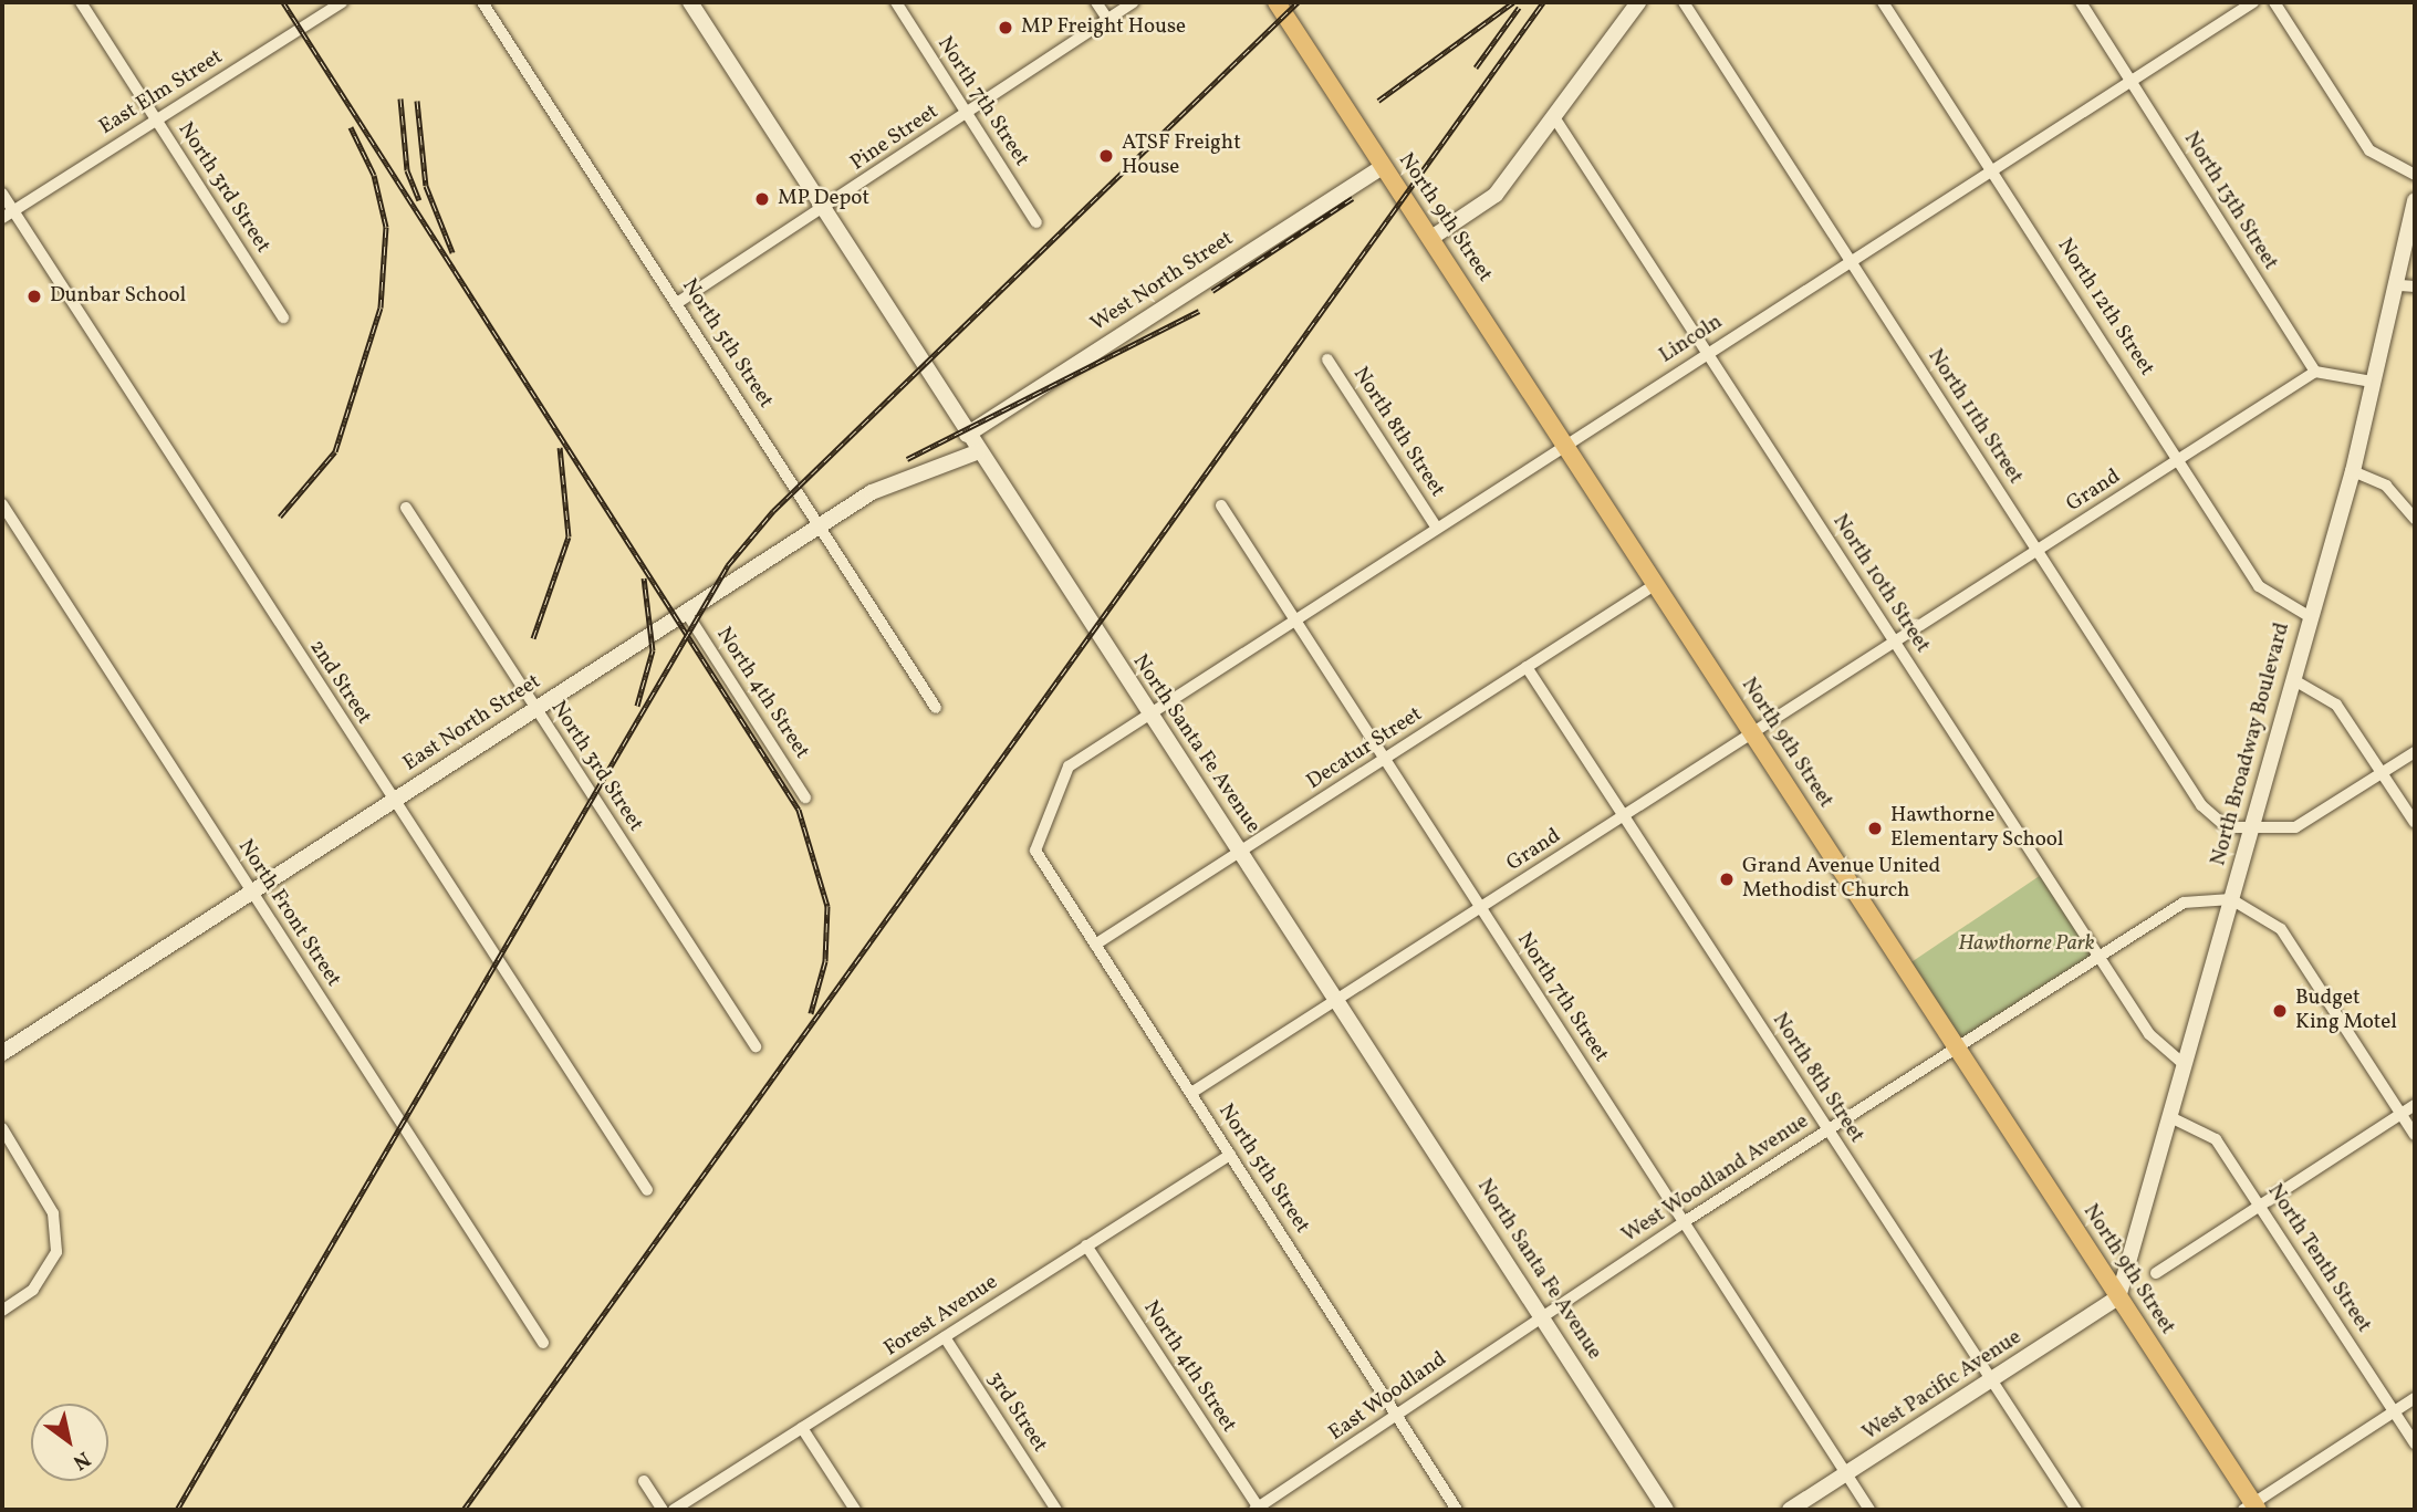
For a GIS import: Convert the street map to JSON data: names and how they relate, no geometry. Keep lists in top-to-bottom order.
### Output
{
  "streets": {
    "main road": [
      "North 9th Street",
      "West North Street",
      "East North Street",
      "North Santa Fe Avenue",
      "North Broadway Boulevard",
      "West Pacific Avenue"
    ],
    "street": [
      "East Elm Street",
      "North 7th Street",
      "Pine Street",
      "North 3rd Street",
      "North 13th Street",
      "North 12th Street",
      "Lincoln",
      "North 5th Street",
      "North 11th Street",
      "North 8th Street",
      "Grand",
      "North 10th Street",
      "2nd Street",
      "North 4th Street",
      "Decatur Street",
      "North Front Street",
      "West Woodland Avenue",
      "North Tenth Street",
      "Forest Avenue",
      "East Woodland",
      "3rd Street"
    ]
  },
  "crossings": [
    ["East Elm Street", "North 3rd Street"],
    ["East Elm Street", "2nd Street"],
    ["North 7th Street", "Pine Street"],
    ["North 7th Street", "Lincoln"],
    ["North 7th Street", "Grand"],
    ["North 7th Street", "Decatur Street"],
    ["North 7th Street", "West Woodland Avenue"],
    ["North 7th Street", "West Pacific Avenue"],
    ["Pine Street", "North 5th Street"],
    ["Pine Street", "North Santa Fe Avenue"],
    ["North 3rd Street", "East North Street"],
    ["North 13th Street", "Lincoln"],
    ["North 13th Street", "Grand"],
    ["North 9th Street", "West North Street"],
    ["North 9th Street", "Lincoln"],
    ["North 9th Street", "Grand"],
    ["North 9th Street", "North Broadway Boulevard"],
    ["North 9th Street", "Decatur Street"],
    ["North 9th Street", "West Woodland Avenue"],
    ["North 9th Street", "West Pacific Avenue"],
    ["West North Street", "North Santa Fe Avenue"],
    ["North 12th Street", "Lincoln"],
    ["North 12th Street", "Grand"],
    ["North 12th Street", "North Broadway Boulevard"],
    ["Lincoln", "North 5th Street"],
    ["Lincoln", "North 11th Street"],
    ["Lincoln", "North 8th Street"],
    ["Lincoln", "North 10th Street"],
    ["Lincoln", "North Santa Fe Avenue"],
    ["North 5th Street", "Grand"],
    ["North 5th Street", "East North Street"],
    ["North 5th Street", "Decatur Street"],
    ["North 5th Street", "Forest Avenue"],
    ["North 5th Street", "East Woodland"],
    ["North 11th Street", "Grand"],
    ["North 11th Street", "North Broadway Boulevard"],
    ["North 8th Street", "Grand"],
    ["North 8th Street", "Decatur Street"],
    ["North 8th Street", "West Woodland Avenue"],
    ["North 8th Street", "West Pacific Avenue"],
    ["Grand", "North 10th Street"],
    ["Grand", "North Santa Fe Avenue"],
    ["North 10th Street", "North Broadway Boulevard"],
    ["North 10th Street", "West Woodland Avenue"],
    ["2nd Street", "East North Street"],
    ["North 4th Street", "East North Street"],
    ["North 4th Street", "Forest Avenue"],
    ["North 4th Street", "East Woodland"],
    ["East North Street", "North Santa Fe Avenue"],
    ["East North Street", "North Front Street"],
    ["North Santa Fe Avenue", "Decatur Street"],
    ["North Santa Fe Avenue", "West Woodland Avenue"],
    ["North Santa Fe Avenue", "East Woodland"],
    ["North Broadway Boulevard", "West Woodland Avenue"],
    ["North Broadway Boulevard", "North Tenth Street"],
    ["North Broadway Boulevard", "West Pacific Avenue"],
    ["West Woodland Avenue", "East Woodland"],
    ["Forest Avenue", "3rd Street"]
  ],
  "parks": ["Hawthorne Park"],
  "places": [
    "MP Freight House",
    "ATSF Freight House",
    "MP Depot",
    "Dunbar School",
    "Hawthorne Elementary School",
    "Grand Avenue United Methodist Church",
    "Budget King Motel"
  ],
  "north": "bottom right"
}
